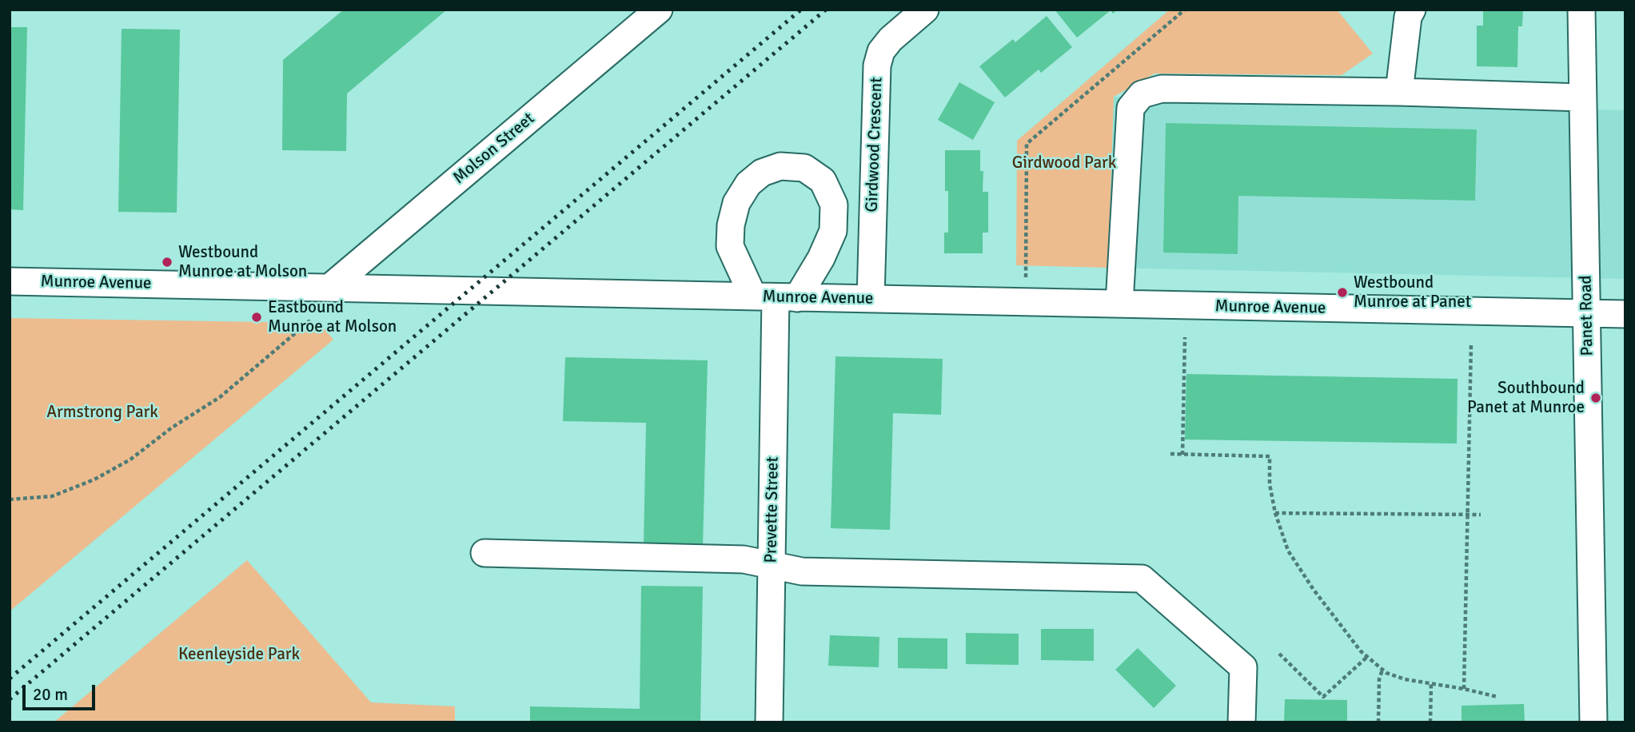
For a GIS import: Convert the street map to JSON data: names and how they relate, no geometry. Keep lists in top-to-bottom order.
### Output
{
  "streets": {
    "street": [
      "Girdwood Crescent",
      "Molson Street",
      "Munroe Avenue",
      "Panet Road",
      "Prevette Street"
    ]
  },
  "crossings": [
    ["Girdwood Crescent", "Munroe Avenue"],
    ["Molson Street", "Munroe Avenue"],
    ["Munroe Avenue", "Panet Road"],
    ["Munroe Avenue", "Prevette Street"]
  ],
  "parks": ["Girdwood Park", "Armstrong Park", "Keenleyside Park"],
  "places": [
    "Westbound Munroe at Molson",
    "Westbound Munroe at Panet",
    "Eastbound Munroe at Molson",
    "Southbound Panet at Munroe"
  ],
  "scale_bar": "20 m"
}
